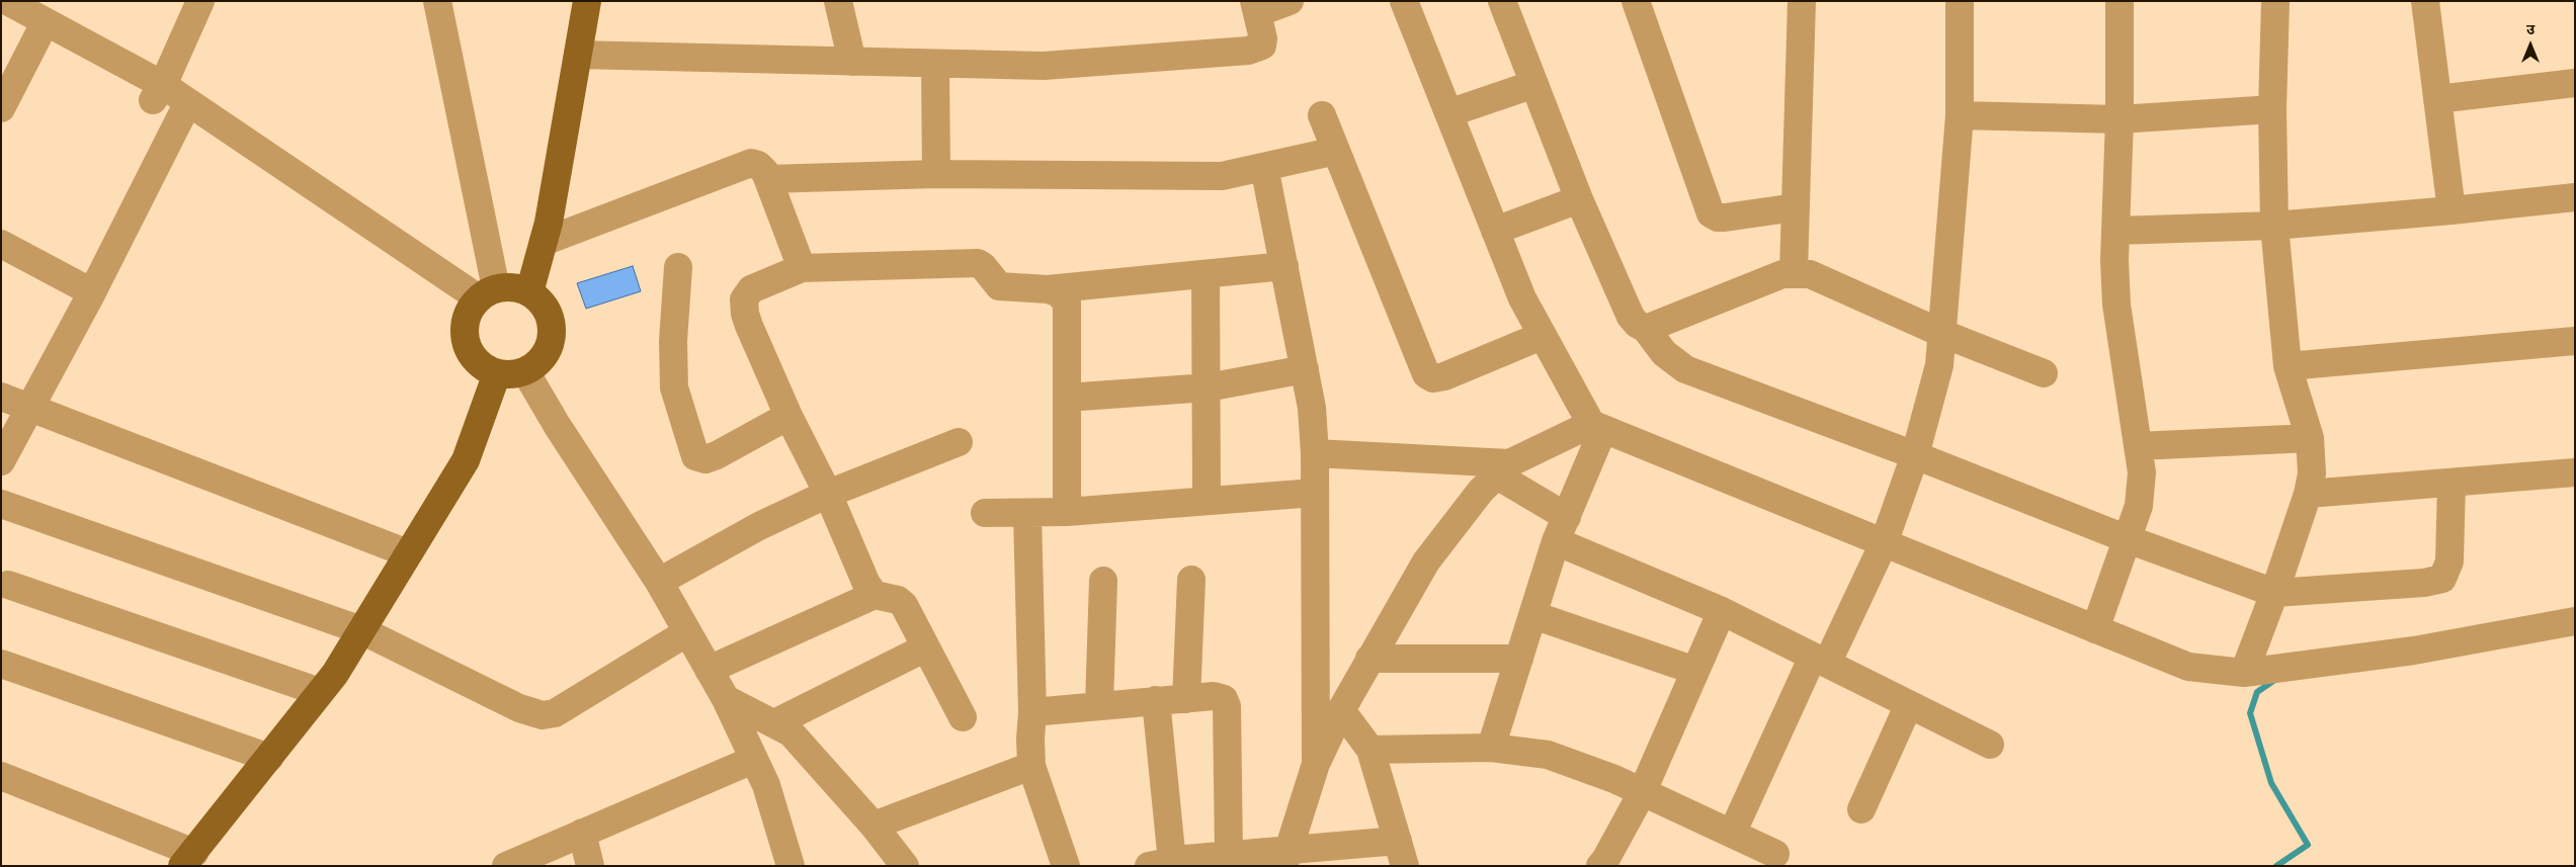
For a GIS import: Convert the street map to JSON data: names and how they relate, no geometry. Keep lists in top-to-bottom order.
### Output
{
  "north": "top"
}
